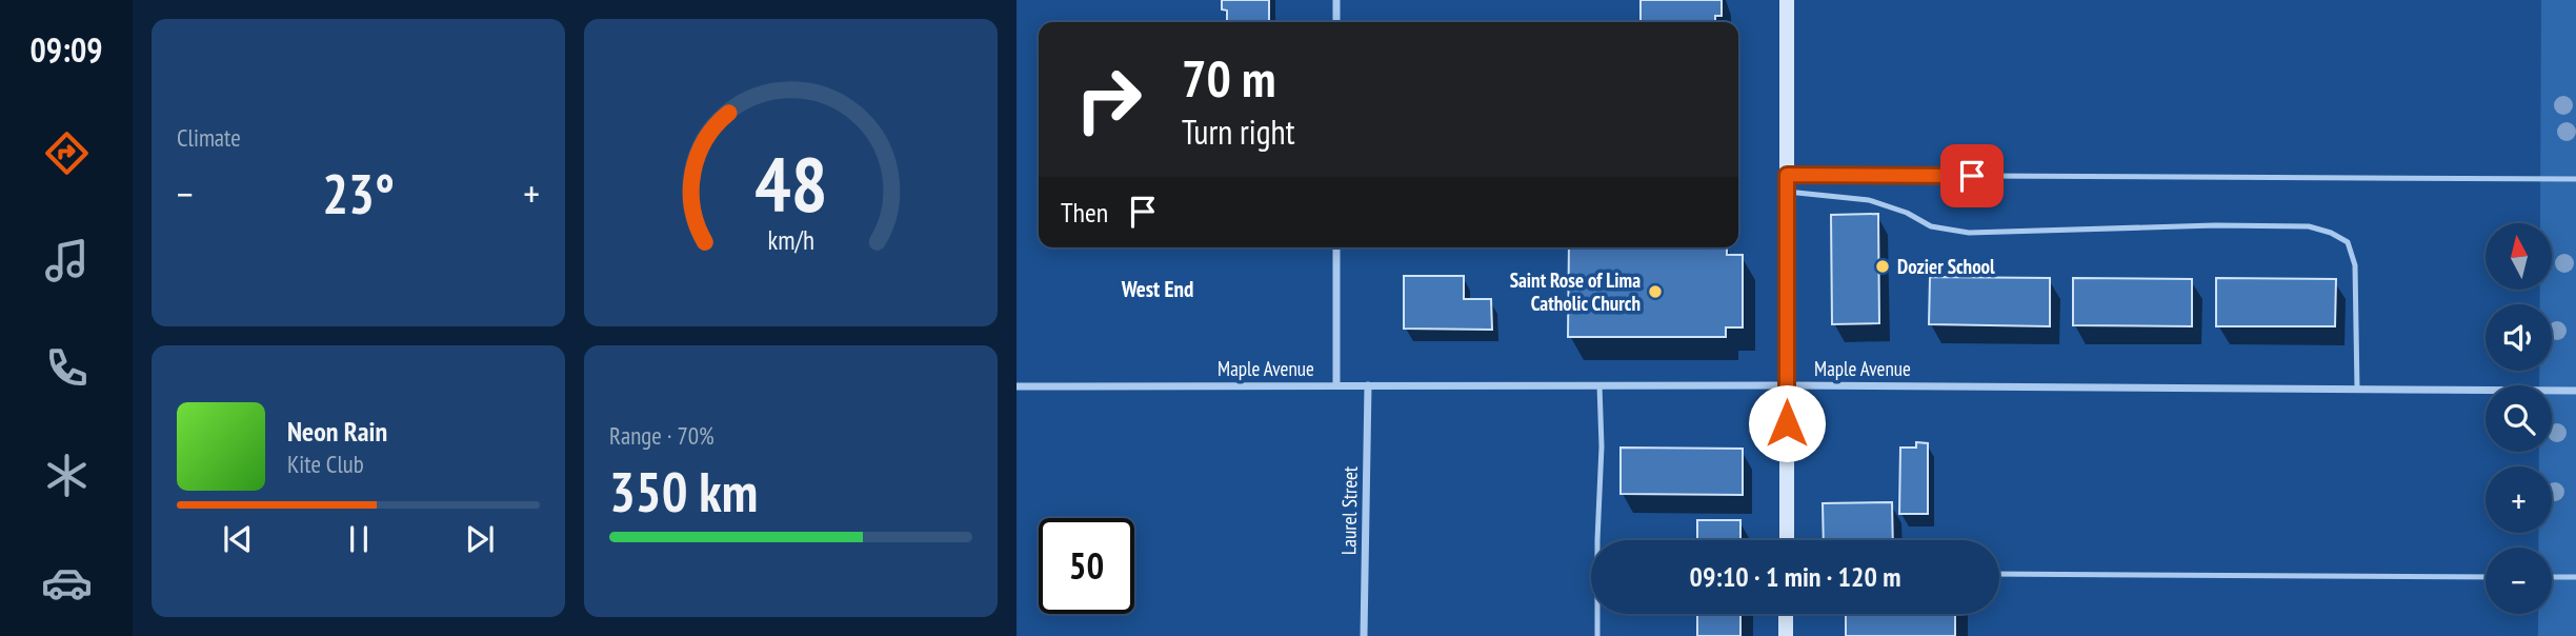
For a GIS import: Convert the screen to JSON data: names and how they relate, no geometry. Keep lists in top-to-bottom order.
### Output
{
  "streets": {
    "street": ["Maple Avenue", "Laurel Street"]
  },
  "crossings": [
    ["Maple Avenue", "Laurel Street"]
  ],
  "districts": ["West End"],
  "places": ["Dozier School", "Saint Rose of Lima Catholic Church"],
  "north": "top",
  "page": {
    "tabs": "09:09",
    "tile": [
      "Climate",
      ["Range · 70%", "350 km"]
    ],
    "turn": ["70 m", "Turn right"],
    "heat": ["−", "23°", "+"],
    "then": "Then",
    "map_buttons": ["+", "−"],
    "song": ["Neon Rain", "Kite Club"],
    "limit": "50",
    "trip": "09:10 · 1 min · 120 m",
    "gauge": ["48", "km/h"]
  }
}
